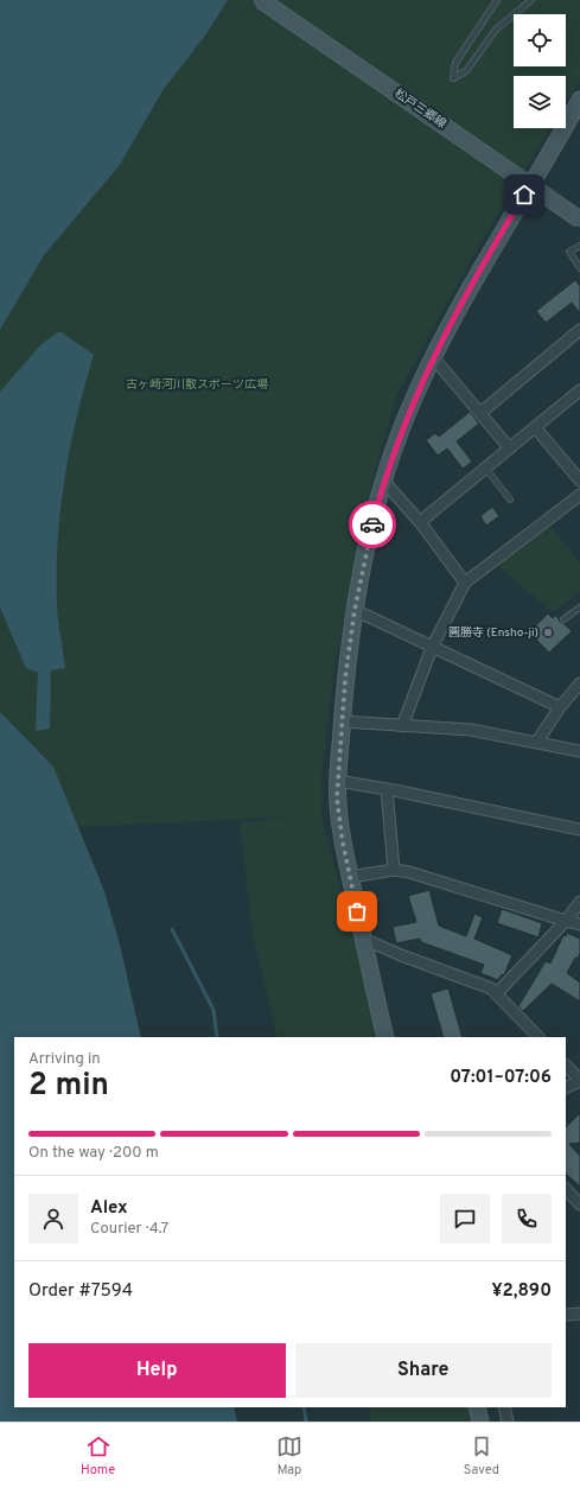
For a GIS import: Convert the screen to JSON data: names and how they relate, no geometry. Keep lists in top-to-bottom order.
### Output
{
  "streets": {
    "street": ["松戸三郷線"]
  },
  "parks": ["古ヶ崎河川敷スポーツ広場"],
  "places": ["圓勝寺 (Ensho-ji)"],
  "page": {
    "heading": ["2 min", "Arriving in", "07:01–07:06"],
    "panel": [
      "Alex",
      "Courier · 4.7",
      "Order #7594",
      "¥2,890"
    ],
    "bar": "On the way · 200 m",
    "buttons": ["Help", "Share"],
    "tabs": ["Home", "Map", "Saved"]
  }
}
